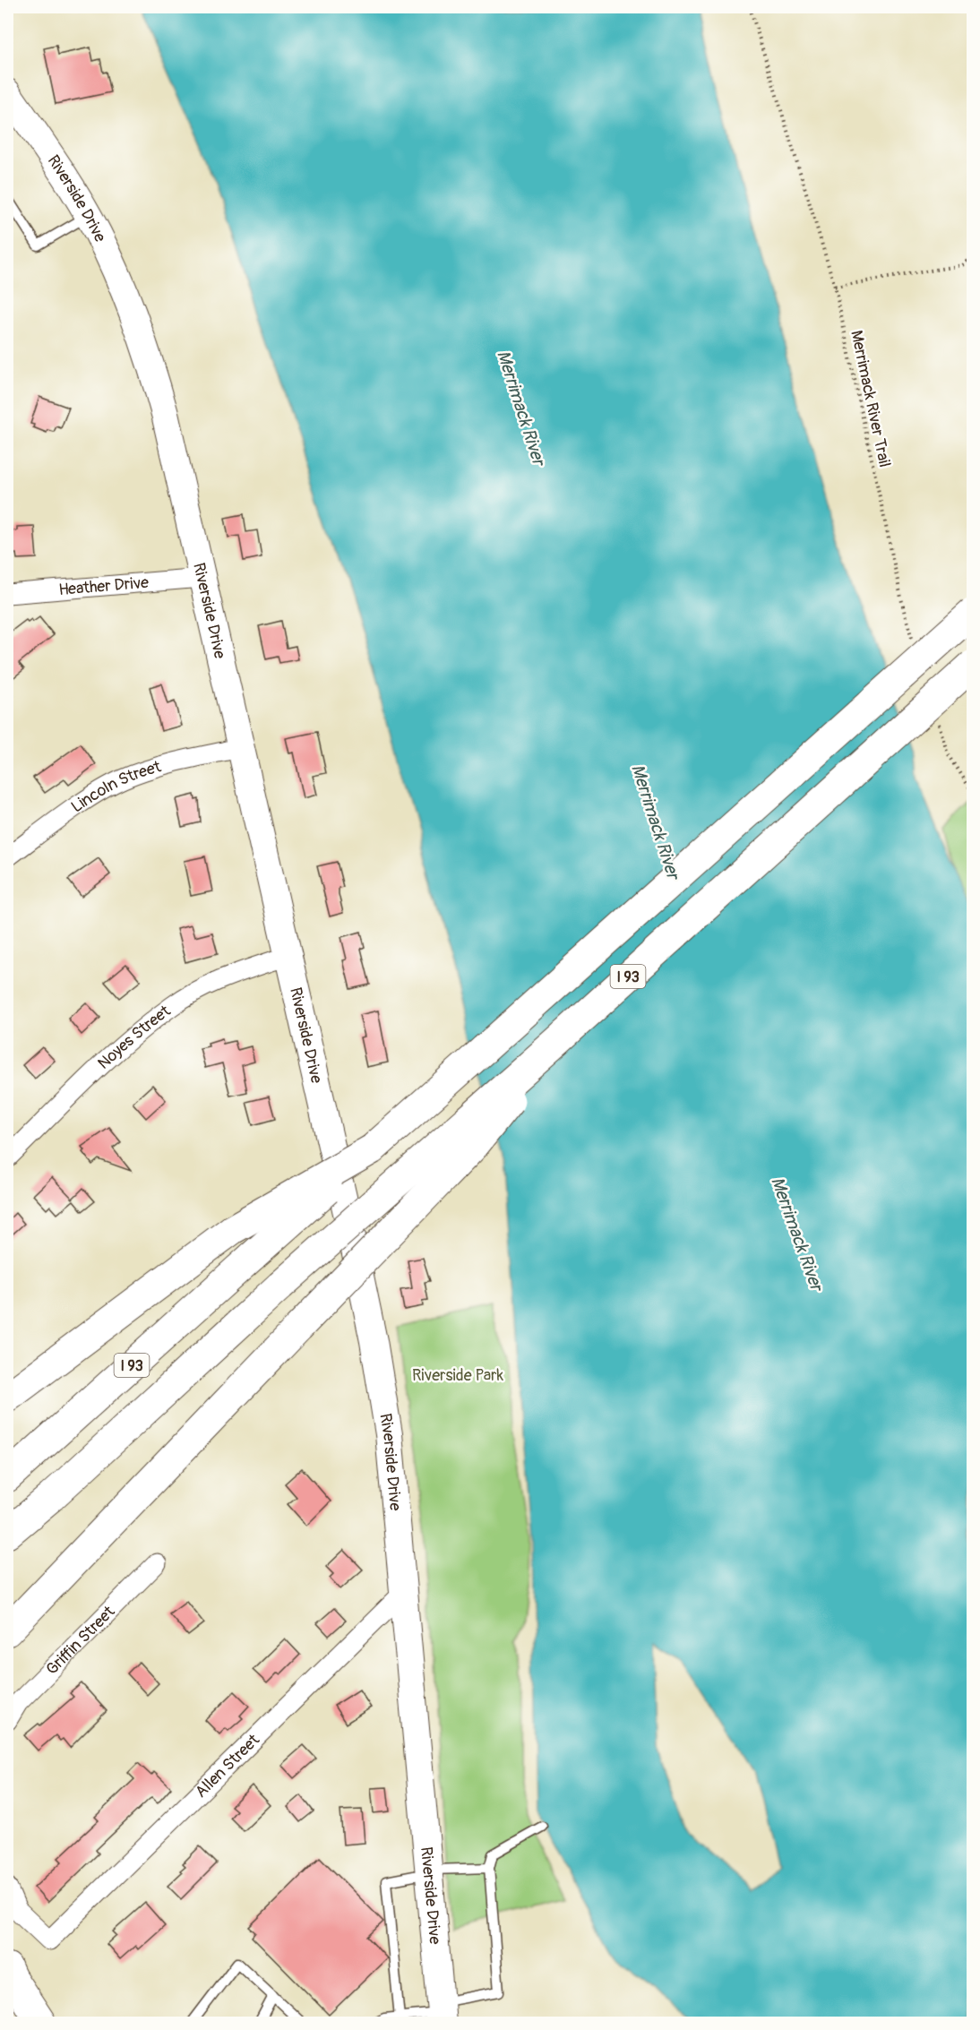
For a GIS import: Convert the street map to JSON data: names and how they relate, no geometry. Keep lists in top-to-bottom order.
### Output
{
  "streets": {
    "main road": ["Riverside Drive", "I 93"],
    "street": [
      "Heather Drive",
      "Lincoln Street",
      "Noyes Street",
      "Griffin Street",
      "Allen Street"
    ],
    "path": ["Merrimack River Trail"]
  },
  "crossings": [
    ["Riverside Drive", "Heather Drive"],
    ["Riverside Drive", "Lincoln Street"],
    ["Riverside Drive", "Noyes Street"],
    ["Riverside Drive", "Allen Street"]
  ],
  "water": ["Merrimack River"],
  "parks": ["Riverside Park"]
}
